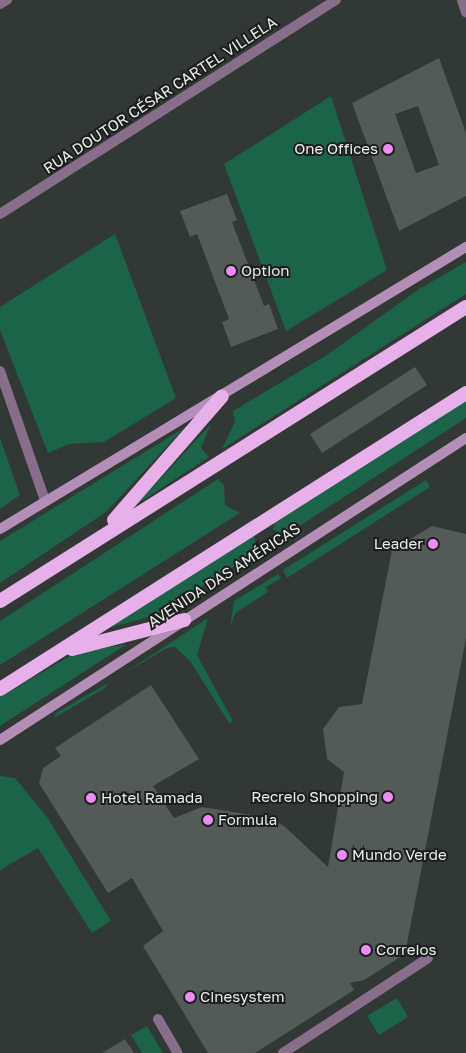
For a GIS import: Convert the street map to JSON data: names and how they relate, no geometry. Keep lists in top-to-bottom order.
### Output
{
  "streets": {
    "highway": ["AVENIDA DAS AMÉRICAS"],
    "street": ["RUA DOUTOR CÉSAR CARTEL VILLELA"]
  },
  "places": [
    "One Offices",
    "Option",
    "Leader",
    "Recreio Shopping",
    "Hotel Ramada",
    "Formula",
    "Mundo Verde",
    "Correios",
    "Cinesystem"
  ]
}
